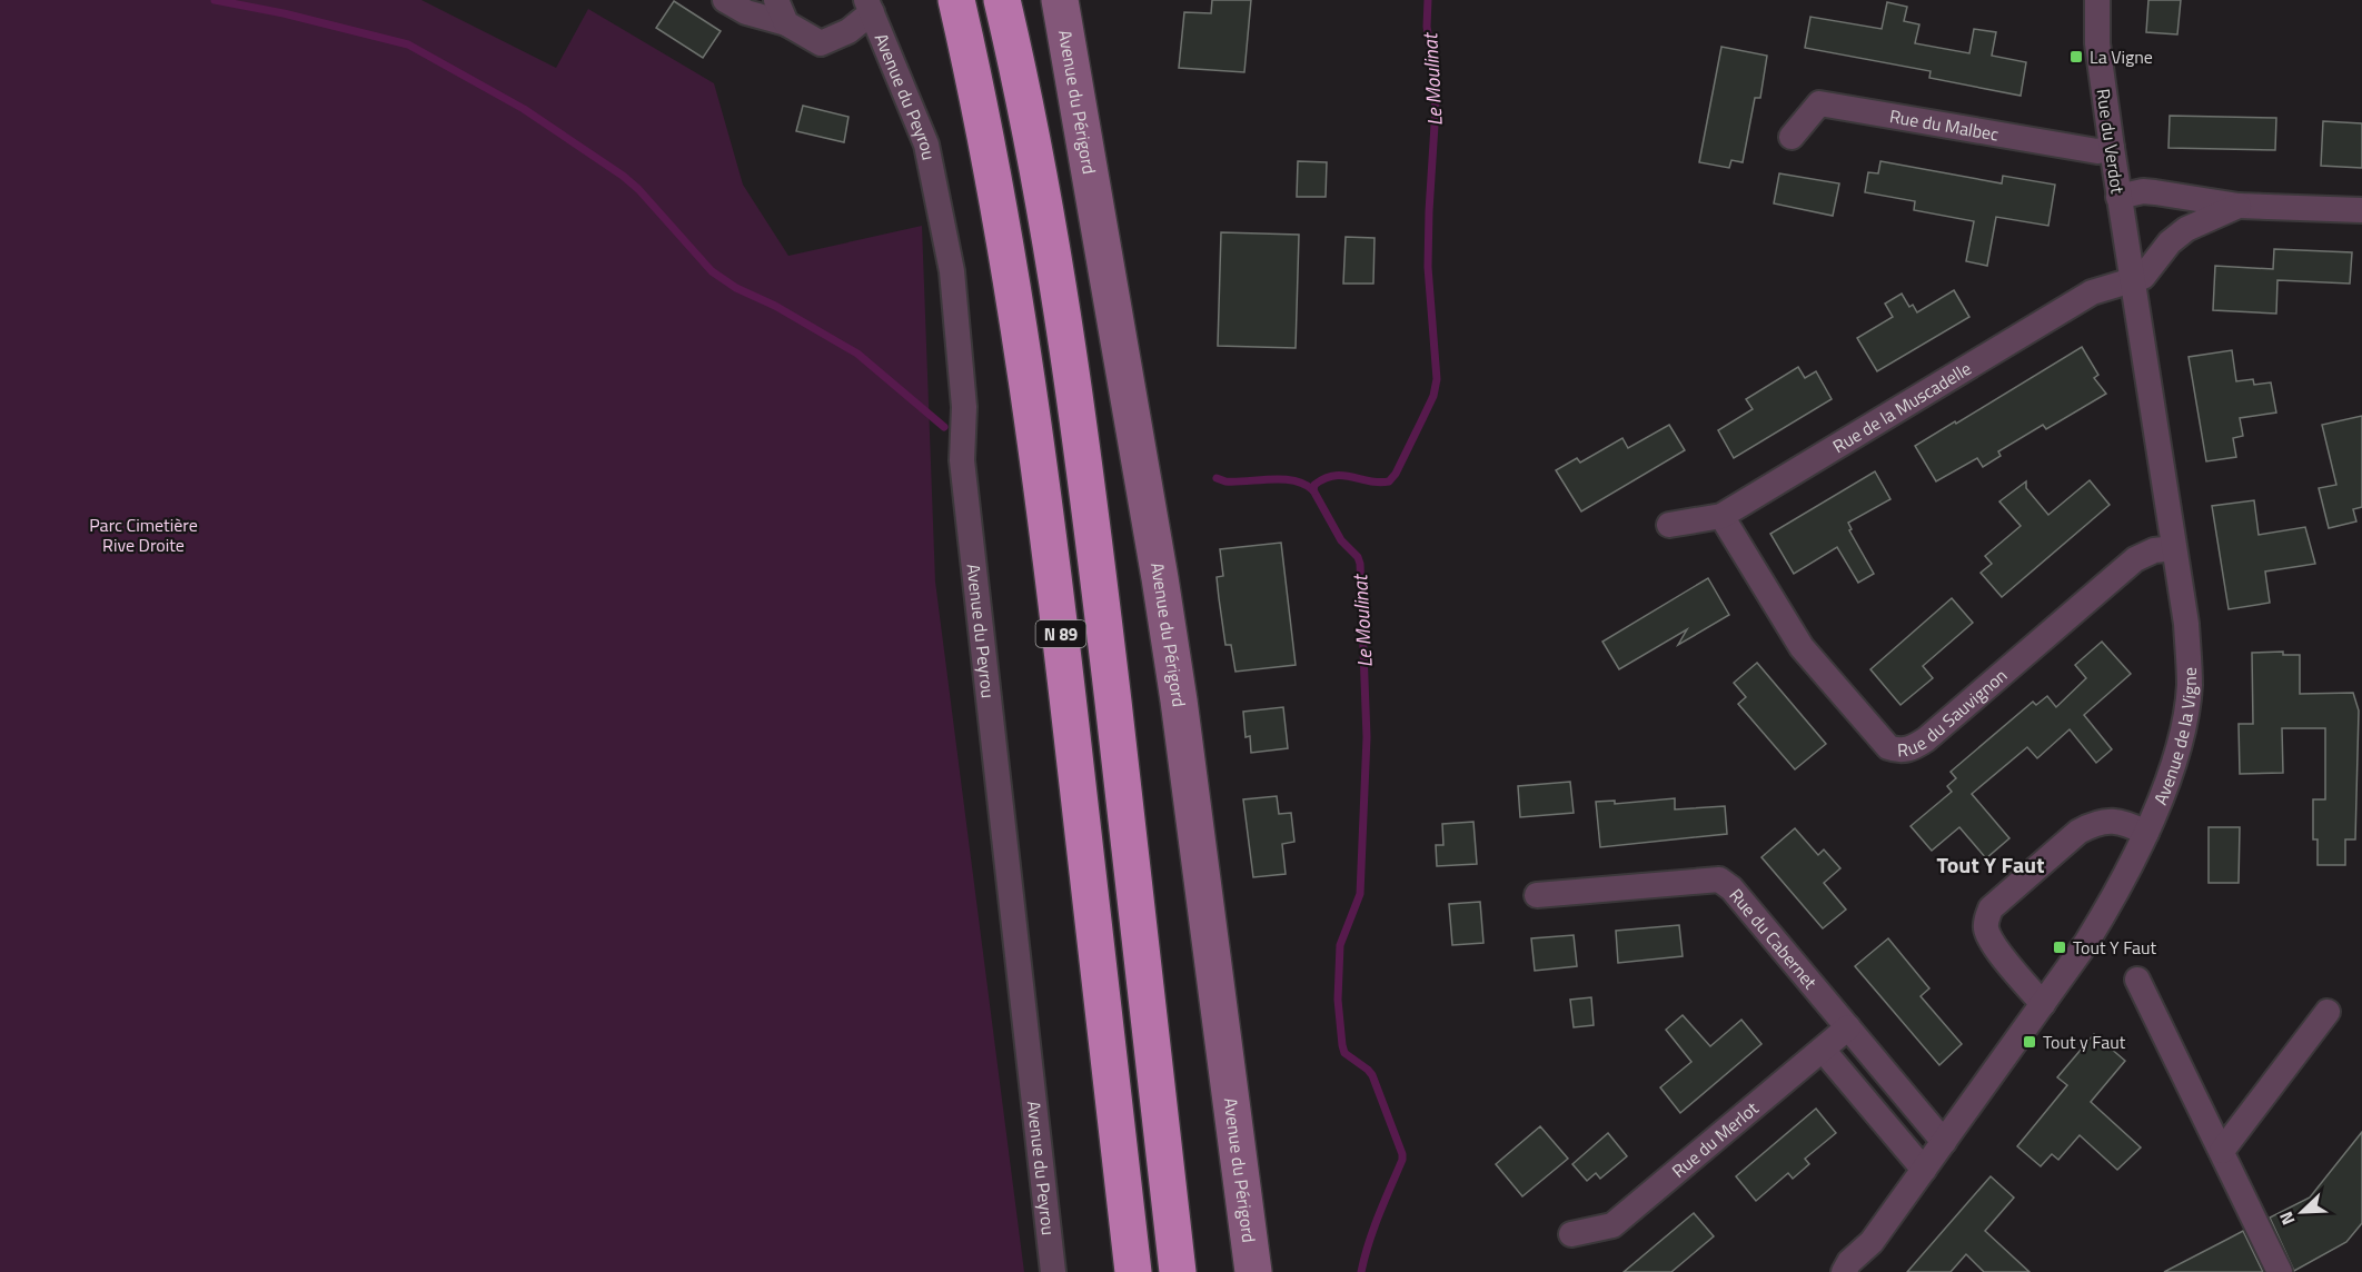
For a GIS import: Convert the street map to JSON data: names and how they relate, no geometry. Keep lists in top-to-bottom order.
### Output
{
  "streets": {
    "highway": ["N 89"],
    "street": [
      "Avenue du Peyrou",
      "Avenue du Périgord",
      "Rue du Malbec",
      "Rue du Verdot",
      "Rue de la Muscadelle",
      "Rue du Sauvignon",
      "Avenue de la Vigne",
      "Rue du Cabernet",
      "Rue du Merlot"
    ]
  },
  "crossings": [
    ["Rue du Malbec", "Rue du Verdot"],
    ["Rue du Verdot", "Rue de la Muscadelle"],
    ["Rue du Verdot", "Avenue de la Vigne"],
    ["Rue de la Muscadelle", "Rue du Sauvignon"],
    ["Rue de la Muscadelle", "Avenue de la Vigne"],
    ["Rue du Sauvignon", "Avenue de la Vigne"],
    ["Avenue de la Vigne", "Rue du Cabernet"],
    ["Rue du Cabernet", "Rue du Merlot"]
  ],
  "districts": ["Tout Y Faut"],
  "water": ["Le Moulinat"],
  "parks": ["Parc Cimetière Rive Droite"],
  "places": {
    "transit": ["La Vigne", "Tout Y Faut", "Tout y Faut"]
  },
  "north": "bottom left"
}
